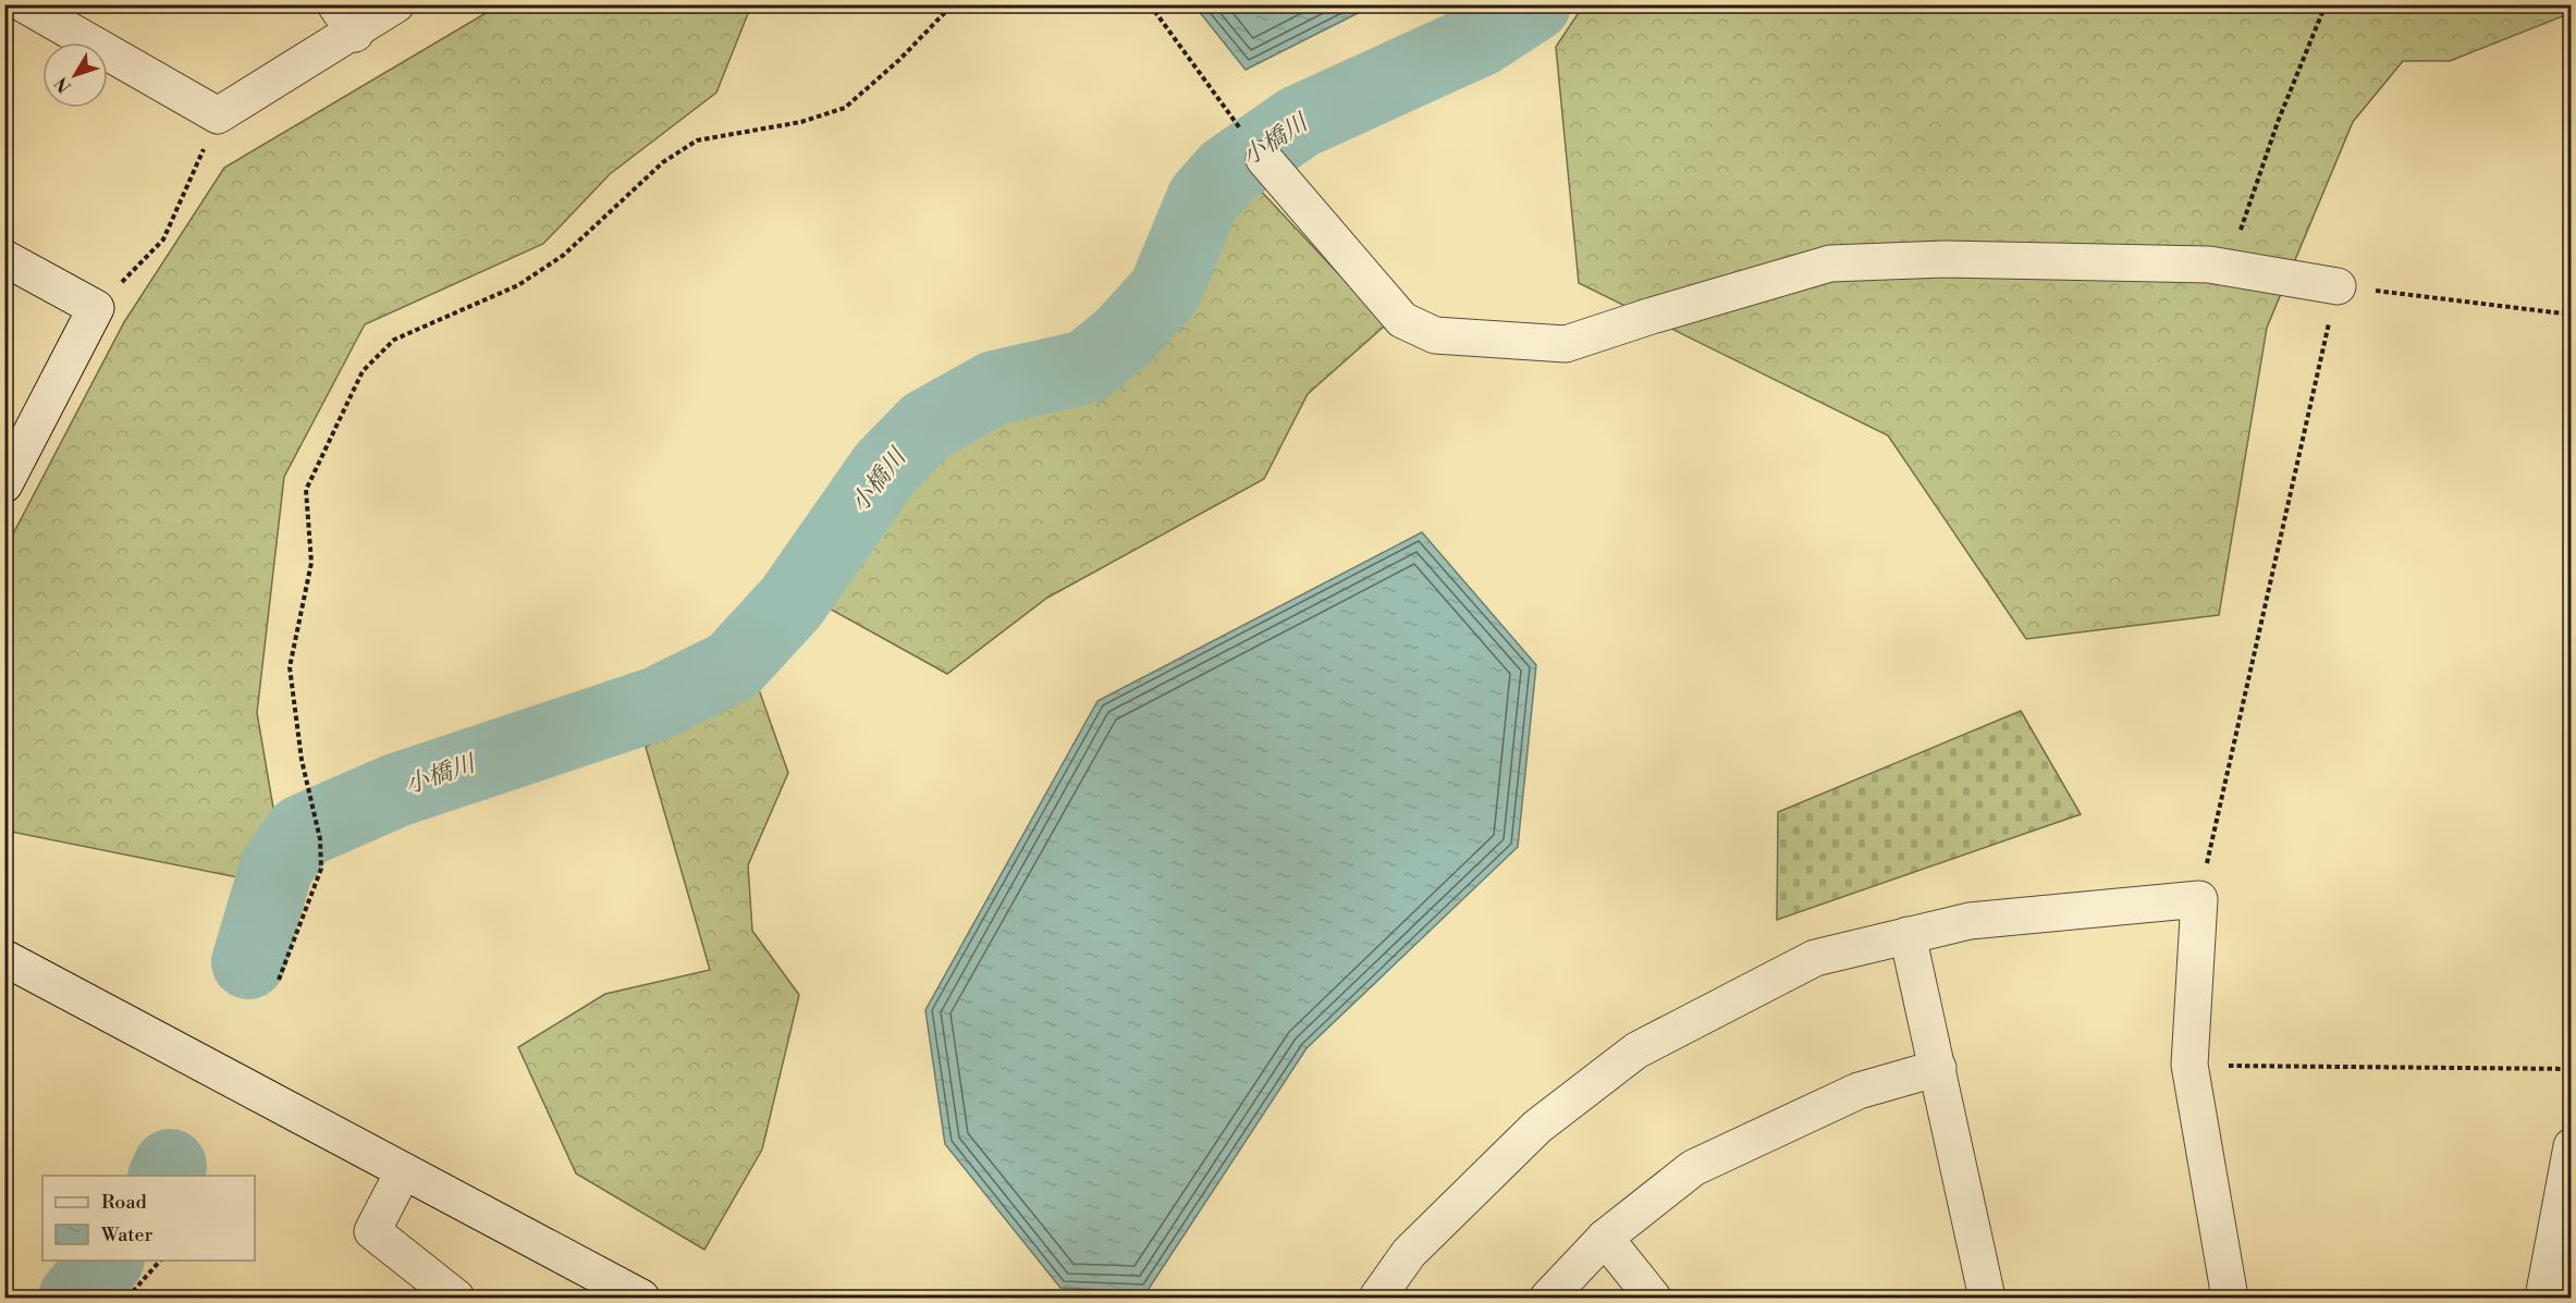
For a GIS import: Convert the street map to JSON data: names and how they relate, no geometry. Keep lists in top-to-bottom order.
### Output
{
  "water": ["小橋川"],
  "legend": ["Road", "Water"],
  "north": "bottom left"
}
